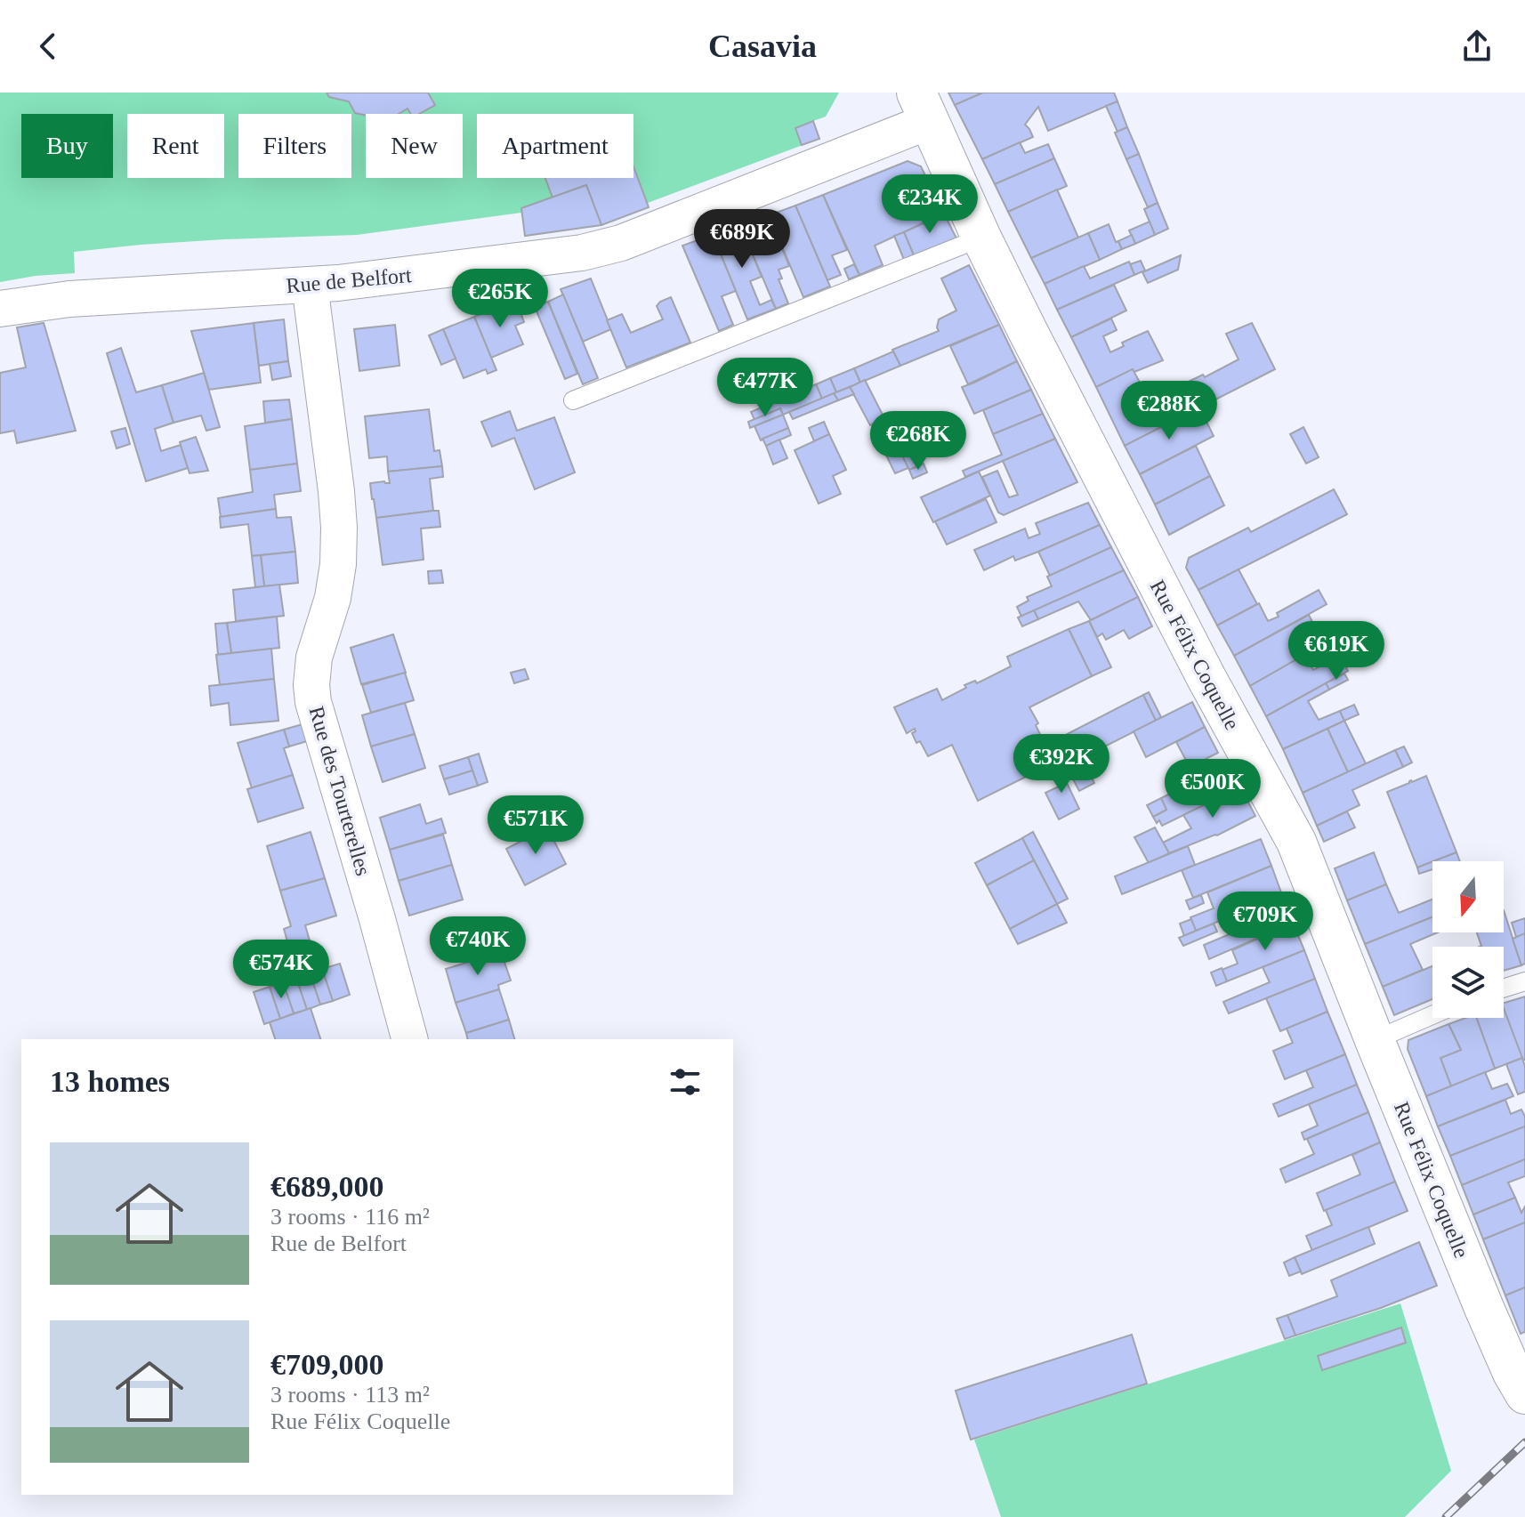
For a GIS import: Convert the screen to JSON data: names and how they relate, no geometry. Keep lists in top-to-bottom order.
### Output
{
  "streets": {
    "street": ["Rue de Belfort", "Rue Félix Coquelle", "Rue des Tourterelles"]
  },
  "crossings": [
    ["Rue de Belfort", "Rue Félix Coquelle"],
    ["Rue de Belfort", "Rue des Tourterelles"]
  ],
  "north": "bottom",
  "page": {
    "header": "Casavia",
    "chip": [
      "Buy",
      "Rent",
      "Filters",
      "New",
      "Apartment"
    ],
    "price": [
      "€234K",
      "€689K",
      "€265K",
      "€477K",
      "€288K",
      "€268K",
      "€619K",
      "€392K",
      "€500K",
      "€571K",
      "€709K",
      "€740K",
      "€574K"
    ],
    "heading": "13 homes",
    "list": [
      {
        "name": "€689,000",
        "note": "3 rooms · 116 m² · Rue de Belfort"
      },
      {
        "name": "€709,000",
        "note": "3 rooms · 113 m² · Rue Félix Coquelle"
      }
    ]
  }
}
